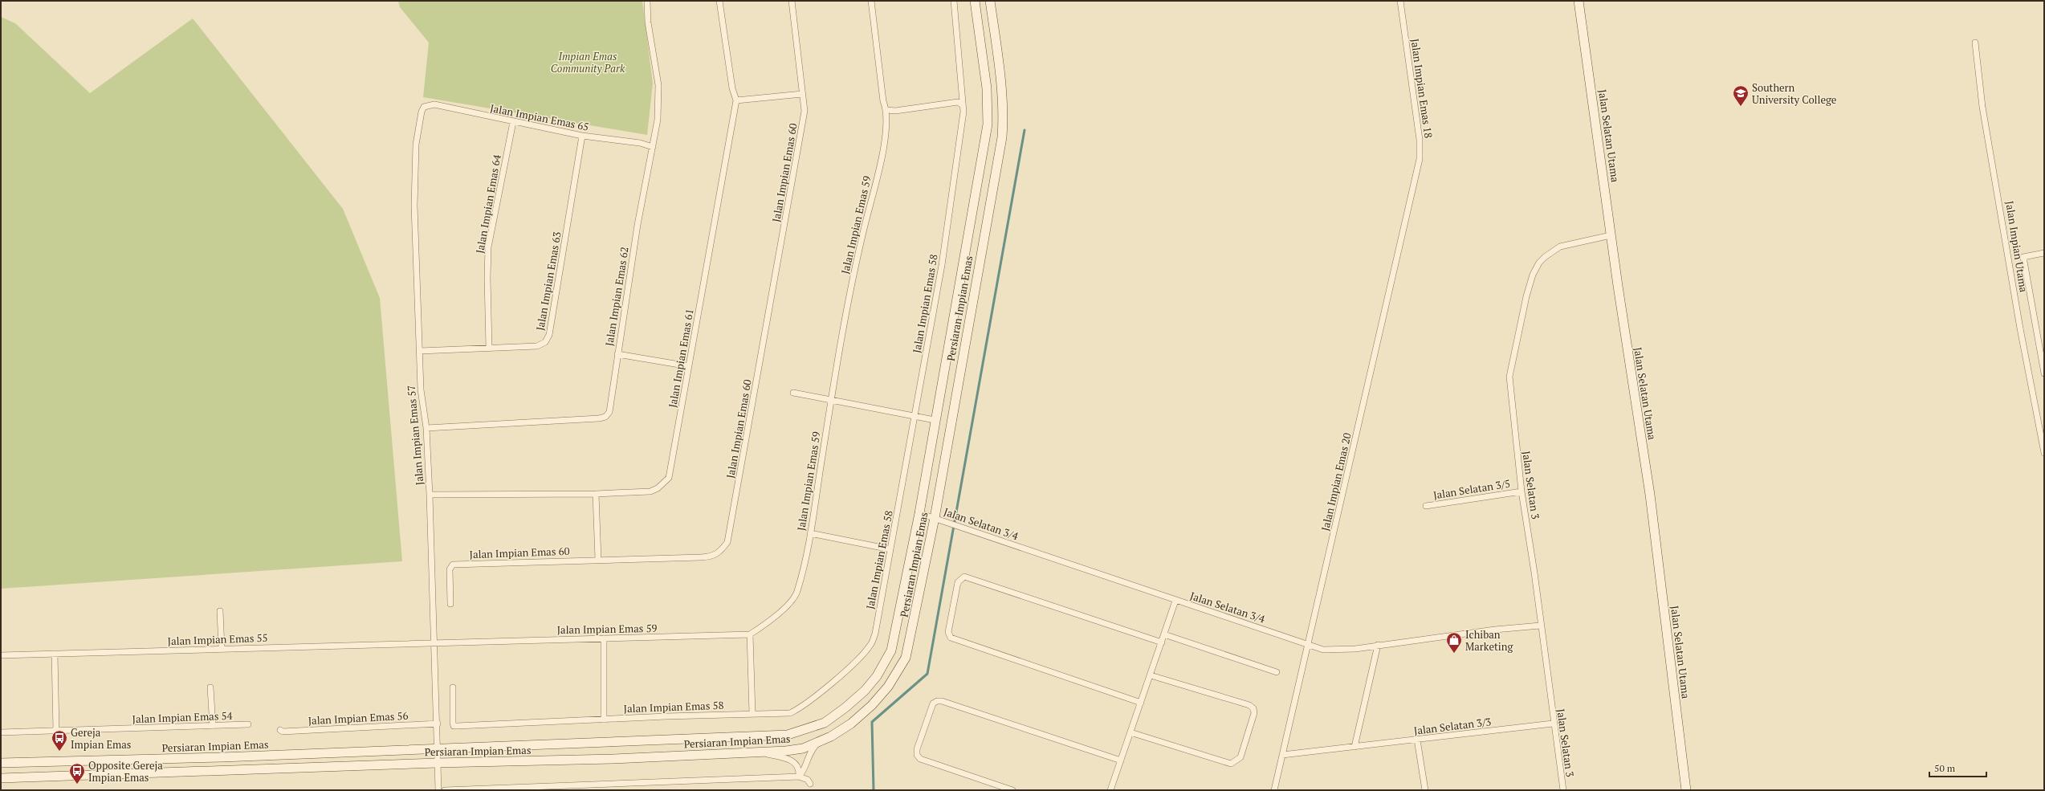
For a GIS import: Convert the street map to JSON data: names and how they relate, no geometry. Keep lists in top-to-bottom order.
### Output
{
  "streets": {
    "main road": ["Jalan Selatan Utama", "Persiaran Impian Emas"],
    "street": [
      "Jalan Impian Emas 18",
      "Jalan Impian Emas 65",
      "Jalan Impian Emas 60",
      "Jalan Impian Emas 64",
      "Jalan Impian Emas 59",
      "Jalan Impian Utama",
      "Jalan Impian Emas 63",
      "Jalan Impian Emas 62",
      "Jalan Impian Emas 58",
      "Jalan Impian Emas 61",
      "Jalan Impian Emas 57",
      "Jalan Impian Emas 20",
      "Jalan Selatan 3",
      "Jalan Selatan 3/5",
      "Jalan Selatan 3/4",
      "Jalan Impian Emas 55",
      "Jalan Impian Emas 54",
      "Jalan Impian Emas 56",
      "Jalan Selatan 3/3"
    ]
  },
  "crossings": [
    ["Jalan Impian Emas 18", "Jalan Impian Emas 20"],
    ["Jalan Impian Emas 65", "Jalan Impian Emas 64"],
    ["Jalan Impian Emas 65", "Jalan Impian Emas 63"],
    ["Jalan Impian Emas 65", "Jalan Impian Emas 62"],
    ["Jalan Impian Emas 65", "Jalan Impian Emas 57"],
    ["Jalan Selatan Utama", "Jalan Selatan 3"],
    ["Jalan Impian Emas 64", "Jalan Impian Emas 63"],
    ["Jalan Impian Emas 59", "Jalan Impian Emas 57"],
    ["Jalan Impian Emas 59", "Jalan Impian Emas 55"],
    ["Jalan Impian Emas 63", "Jalan Impian Emas 57"],
    ["Jalan Impian Emas 62", "Jalan Impian Emas 57"],
    ["Persiaran Impian Emas", "Jalan Impian Emas 57"],
    ["Persiaran Impian Emas", "Jalan Selatan 3/4"],
    ["Jalan Impian Emas 61", "Jalan Impian Emas 57"],
    ["Jalan Impian Emas 57", "Jalan Impian Emas 55"],
    ["Jalan Impian Emas 57", "Jalan Impian Emas 56"],
    ["Jalan Impian Emas 20", "Jalan Selatan 3/4"],
    ["Jalan Impian Emas 20", "Jalan Selatan 3/3"],
    ["Jalan Selatan 3", "Jalan Selatan 3/5"],
    ["Jalan Selatan 3", "Jalan Selatan 3/4"],
    ["Jalan Selatan 3", "Jalan Selatan 3/3"]
  ],
  "parks": ["Impian Emas Community Park"],
  "places": {
    "school or university": ["Southern University College"],
    "shop": ["Ichiban Marketing"],
    "bus stop": ["Gereja Impian Emas", "Opposite Gereja Impian Emas"]
  },
  "scale_bar": "50 m"
}
